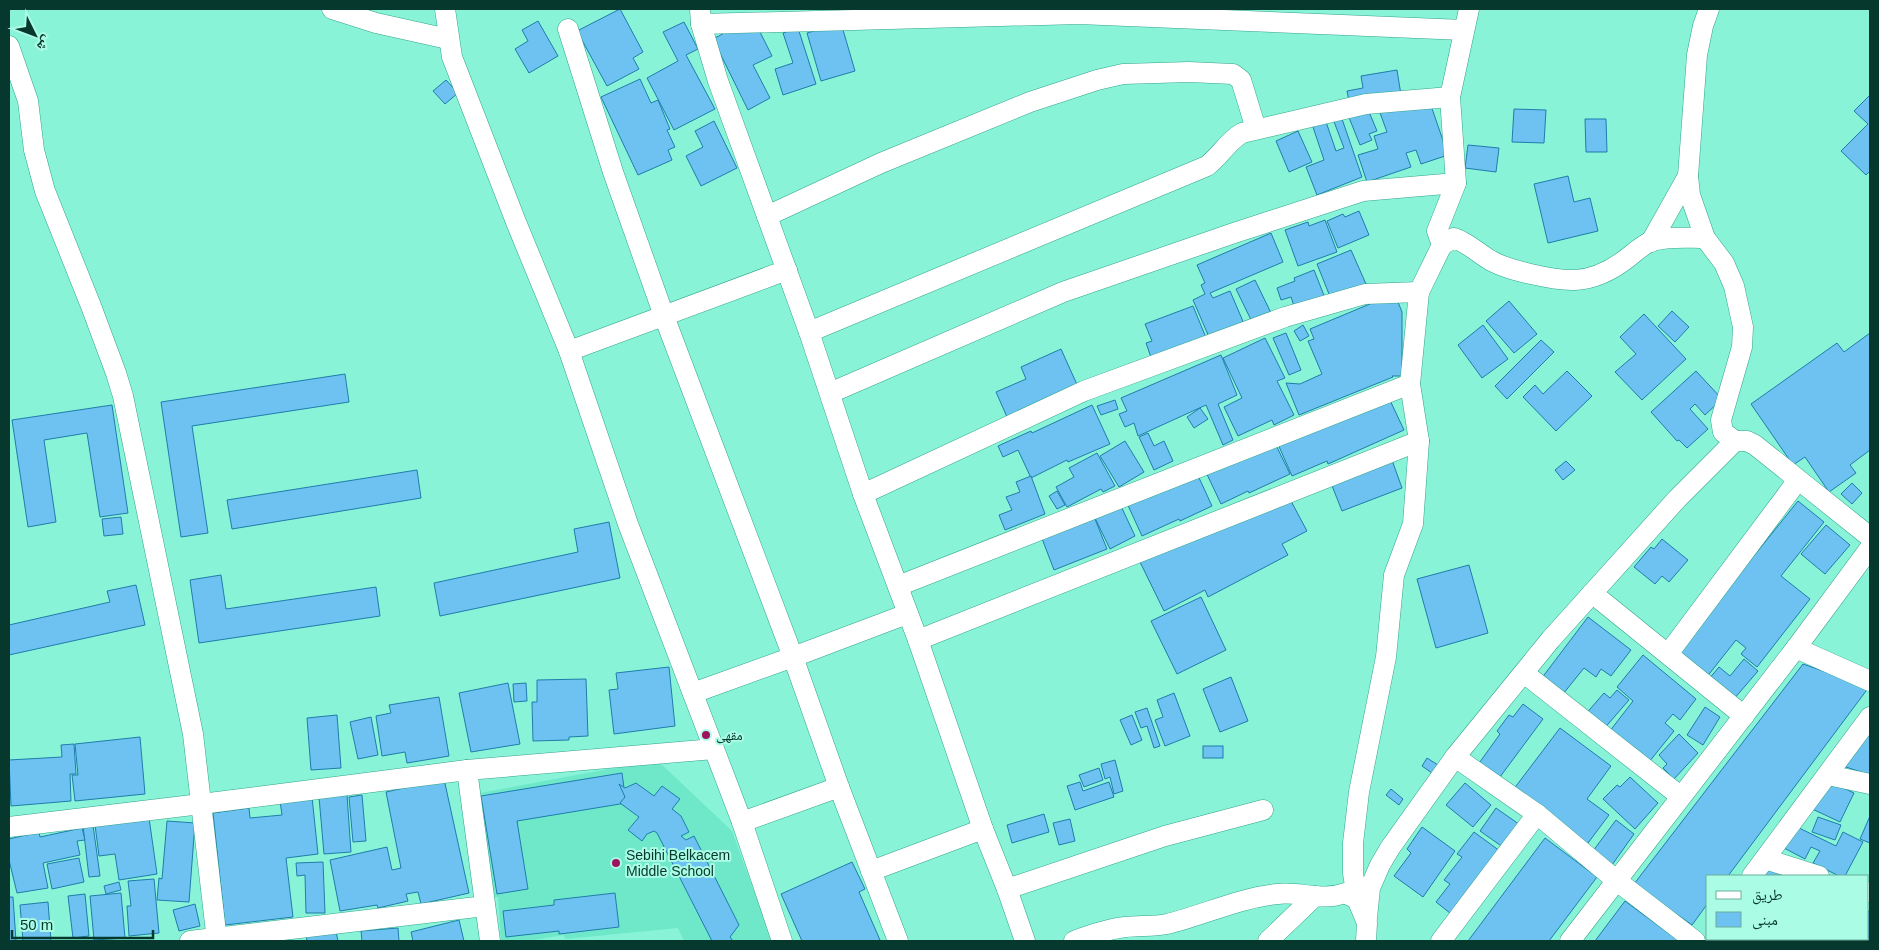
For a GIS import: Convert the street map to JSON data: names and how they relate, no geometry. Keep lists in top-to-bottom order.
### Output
{
  "places": ["مقهى", "Sebihi Belkacem Middle School"],
  "legend": ["طريق", "مبنى"],
  "scale_bar": "50 m",
  "north": "bottom right"
}
